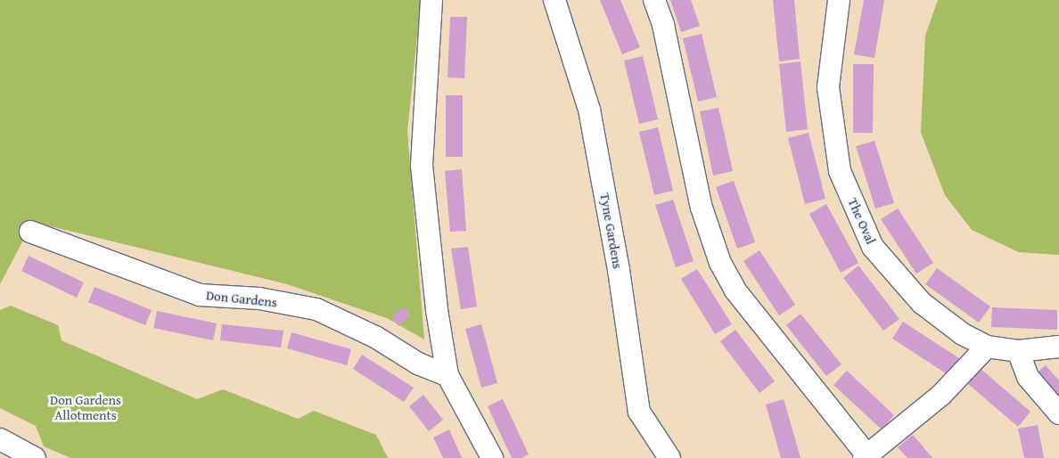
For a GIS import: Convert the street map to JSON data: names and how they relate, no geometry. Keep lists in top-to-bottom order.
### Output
{
  "streets": {
    "street": ["The Oval", "Tyne Gardens", "Don Gardens"]
  },
  "parks": ["Don Gardens Allotments"]
}
